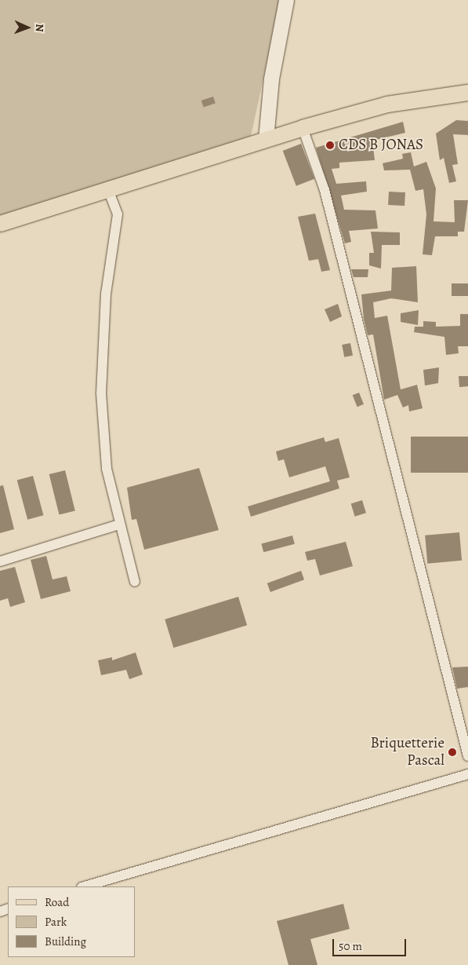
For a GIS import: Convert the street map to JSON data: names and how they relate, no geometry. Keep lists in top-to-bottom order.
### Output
{
  "places": ["CDS B JONAS", "Briquetterie Pascal"],
  "legend": ["Road", "Park", "Building"],
  "scale_bar": "50 m",
  "north": "right"
}
